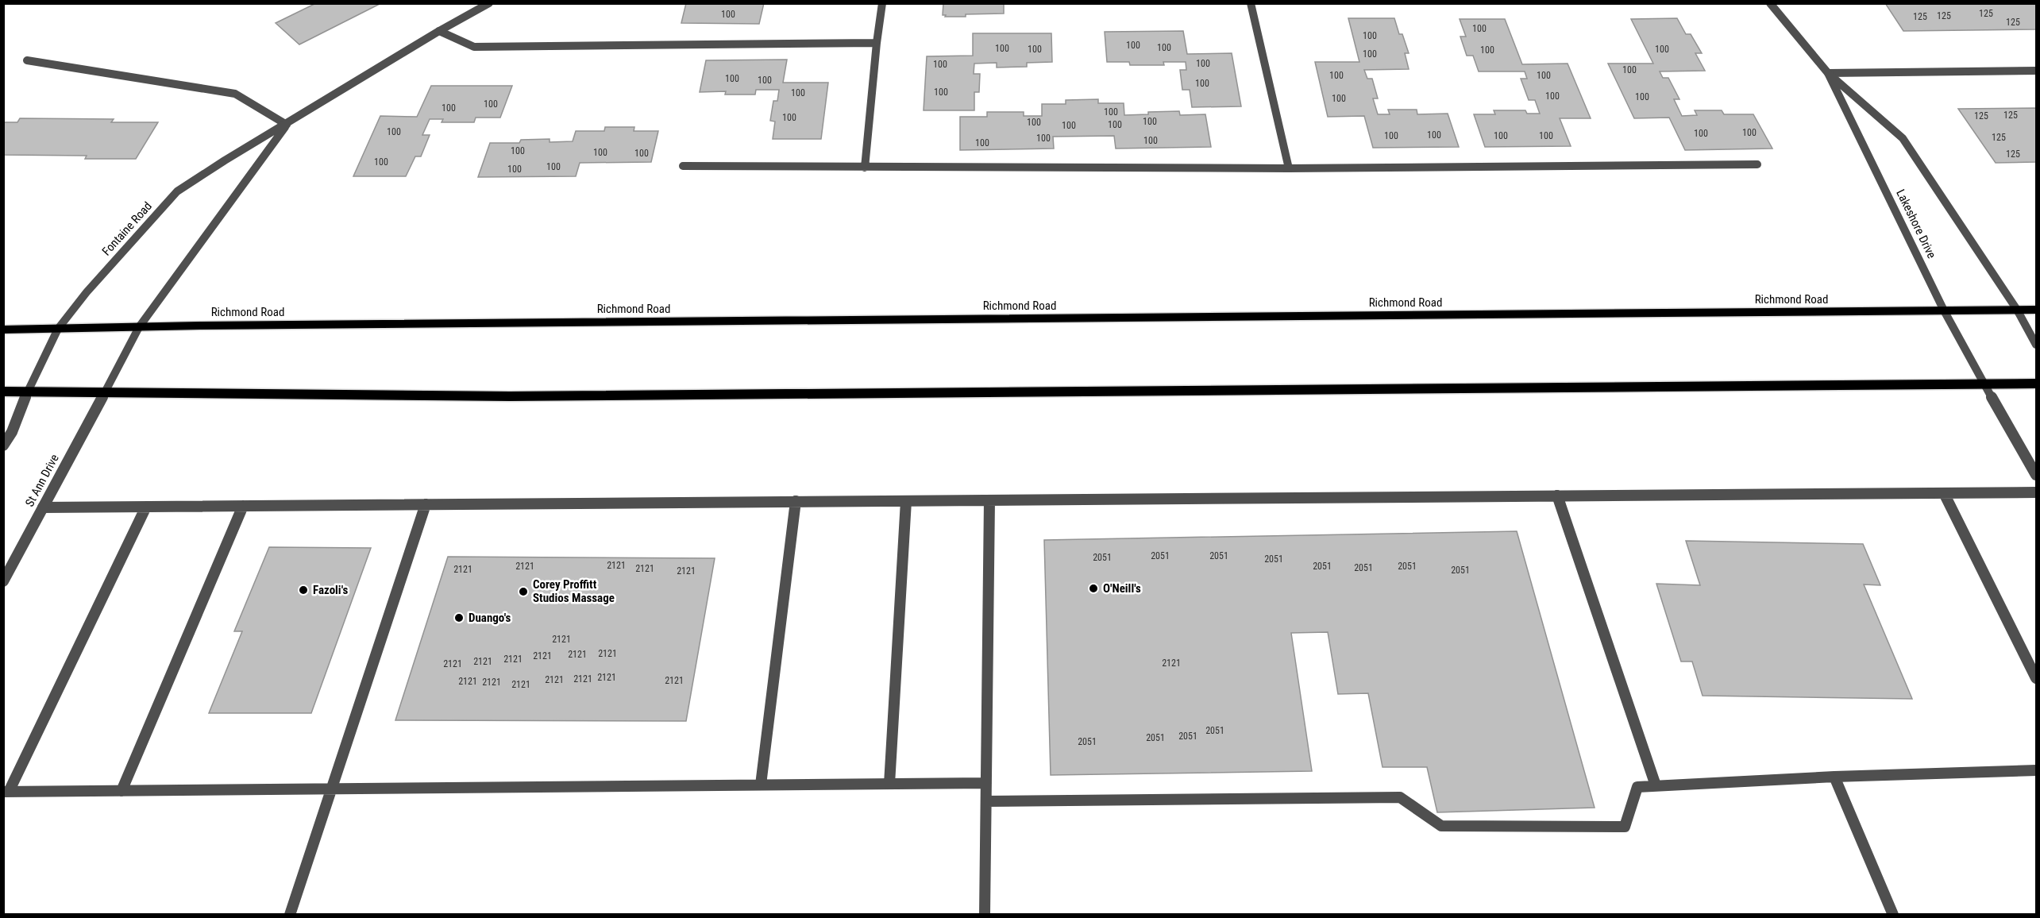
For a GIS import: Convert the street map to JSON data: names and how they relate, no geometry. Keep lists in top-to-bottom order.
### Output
{
  "streets": {
    "main road": ["Richmond Road"],
    "street": ["Lakeshore Drive", "Fontaine Road", "St Ann Drive"]
  },
  "crossings": [
    ["Lakeshore Drive", "Richmond Road"],
    ["Fontaine Road", "Richmond Road"],
    ["Fontaine Road", "St Ann Drive"]
  ],
  "places": [
    "O'Neill's",
    "Fazoli's",
    "Corey Proffitt Studios Massage",
    "Duango's"
  ],
  "house_numbers": [
    "125",
    "100",
    "125",
    "125",
    "125",
    "100",
    "100",
    "100",
    "100",
    "100",
    "100",
    "100",
    "100",
    "100",
    "100",
    "100",
    "100",
    "100",
    "100",
    "100",
    "100",
    "100",
    "100",
    "100",
    "100",
    "100",
    "100",
    "100",
    "100",
    "100",
    "125",
    "125",
    "100",
    "100",
    "100",
    "100",
    "100",
    "100",
    "100",
    "100",
    "100",
    "100",
    "100",
    "100",
    "125",
    "100",
    "100",
    "100",
    "100",
    "100",
    "100",
    "125",
    "100",
    "100",
    "100",
    "2051",
    "2051",
    "2051",
    "2051",
    "2121",
    "2121",
    "2051",
    "2051",
    "2051",
    "2121",
    "2121",
    "2051",
    "2121",
    "2121",
    "2121",
    "2121",
    "2121",
    "2121",
    "2121",
    "2121",
    "2121",
    "2121",
    "2121",
    "2121",
    "2121",
    "2121",
    "2121",
    "2121",
    "2051",
    "2051",
    "2051",
    "2051"
  ]
}
